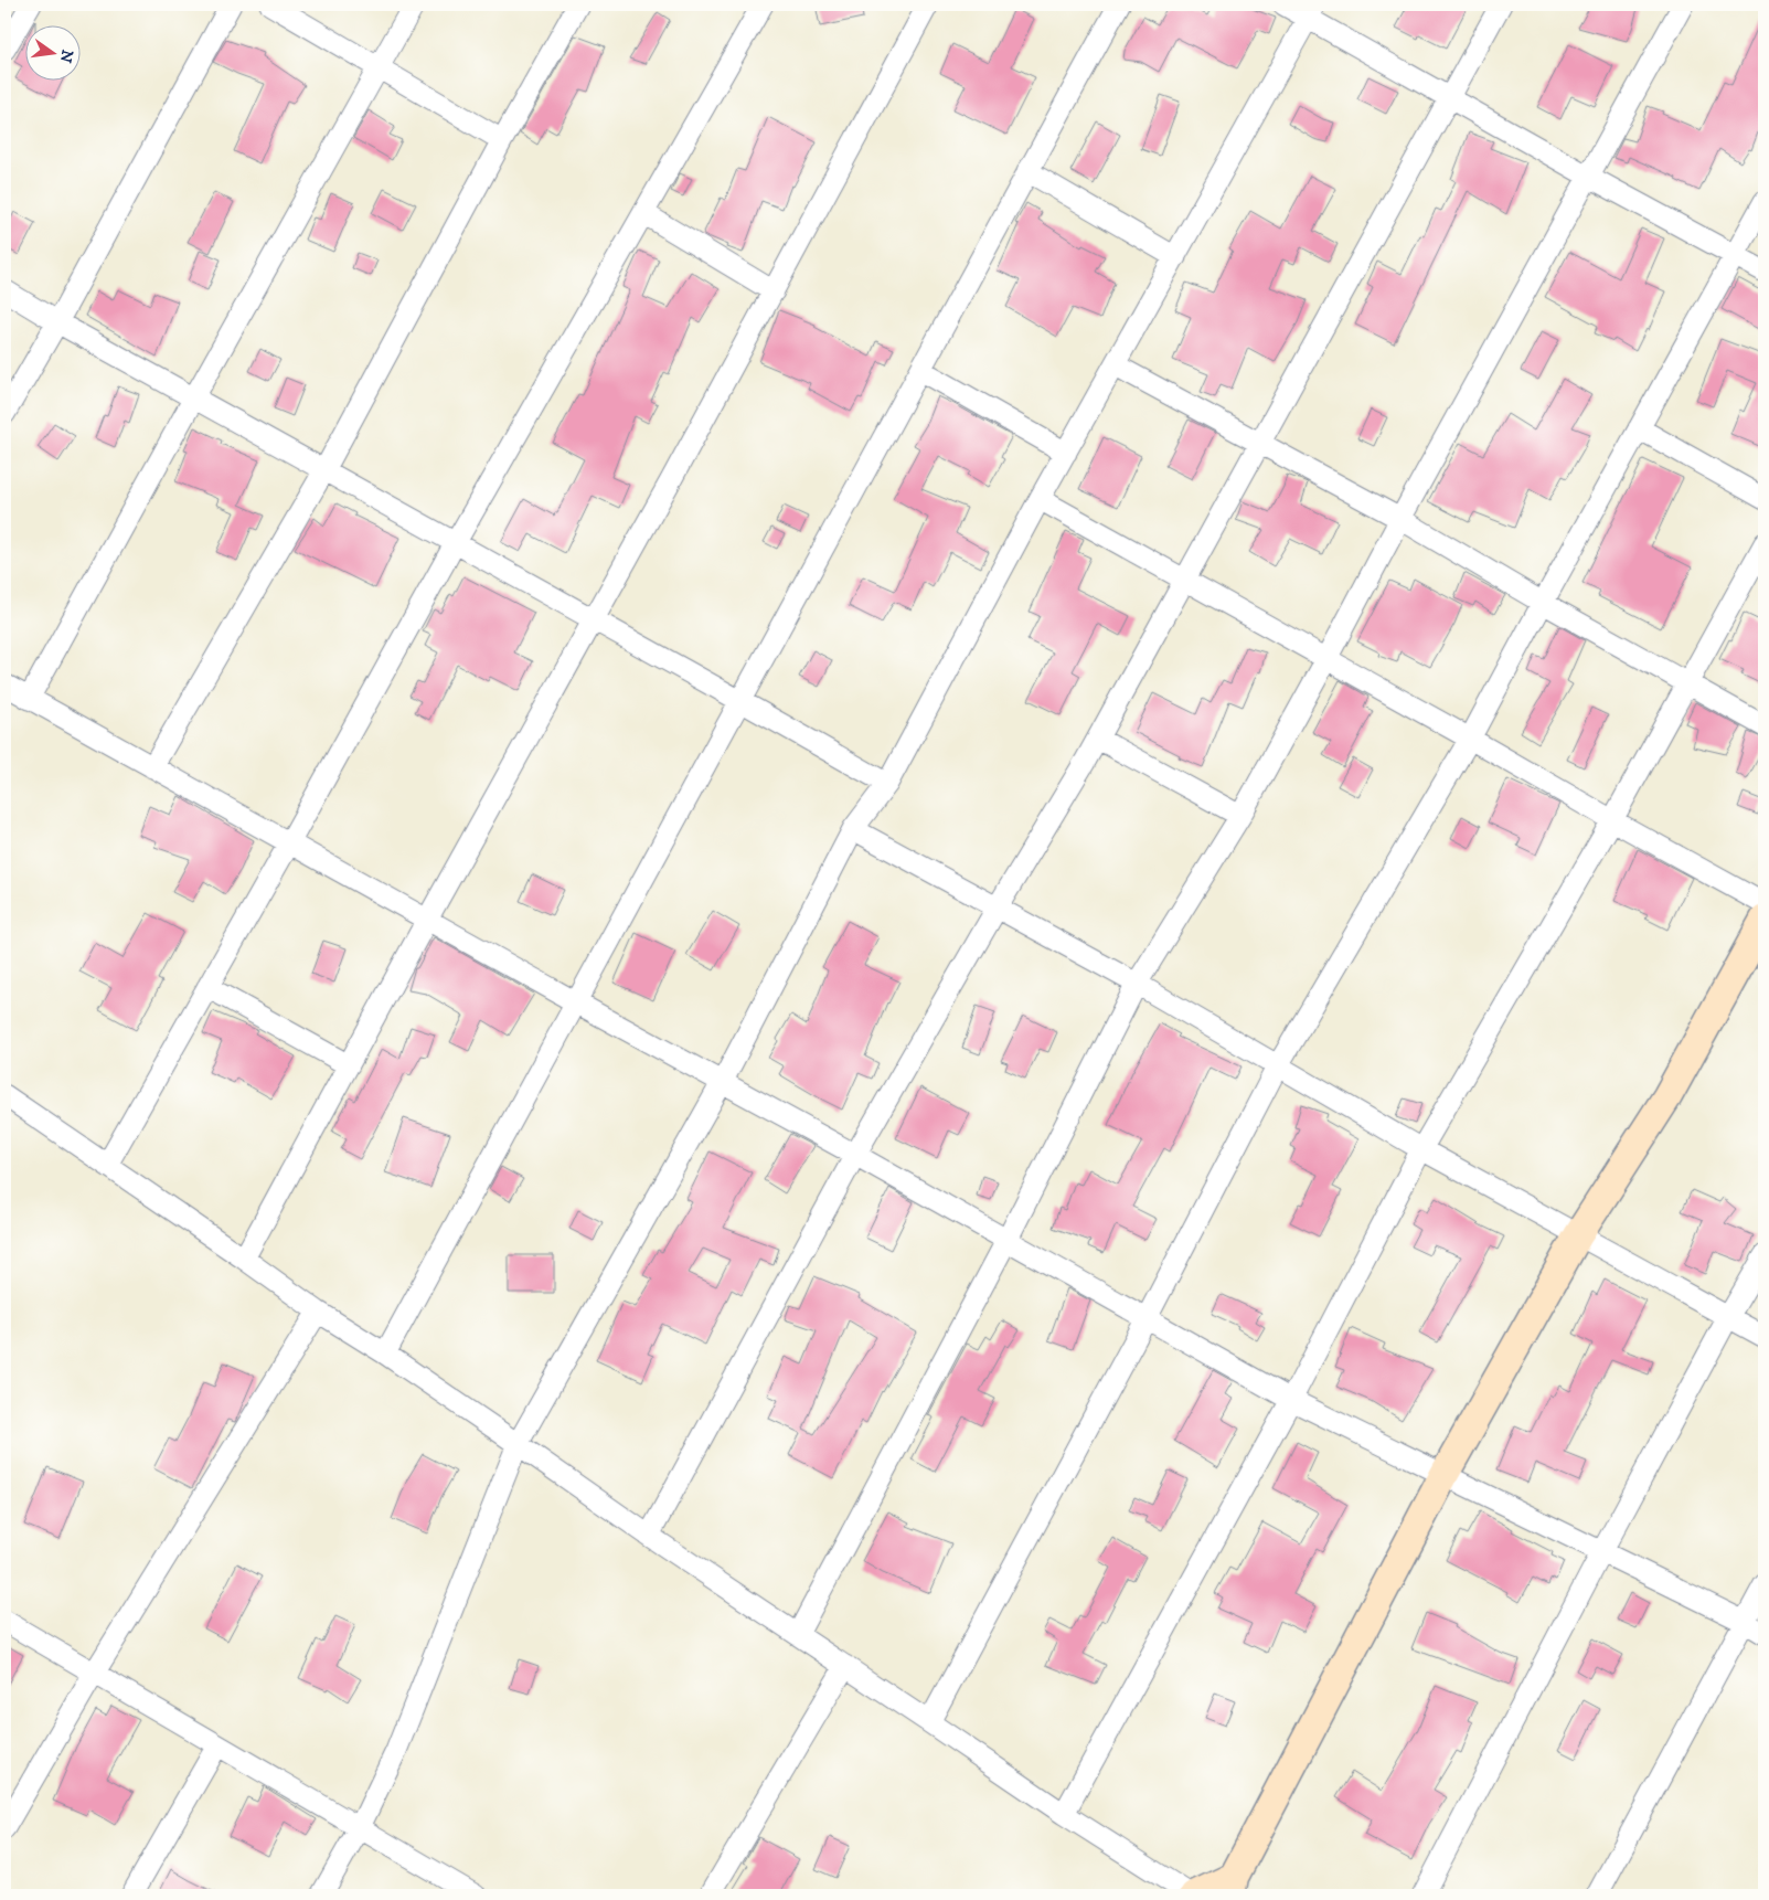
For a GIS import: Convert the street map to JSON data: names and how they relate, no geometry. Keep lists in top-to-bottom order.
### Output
{
  "north": "right"
}
